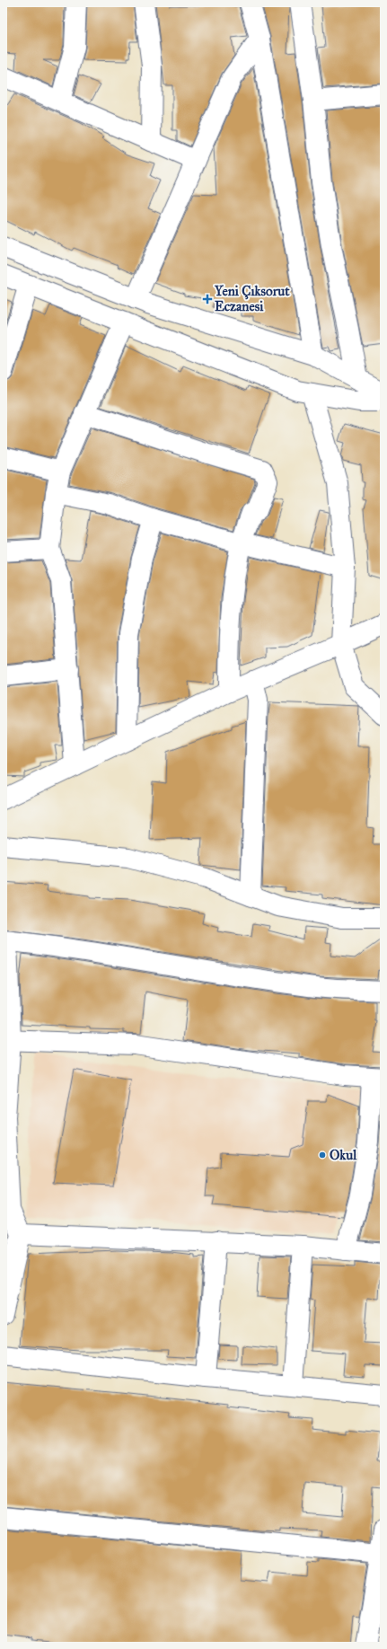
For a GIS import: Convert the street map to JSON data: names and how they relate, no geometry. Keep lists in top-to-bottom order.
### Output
{
  "places": {
    "health": ["Yeni Çıksorut Eczanesi"],
    "other": ["Okul"]
  }
}
